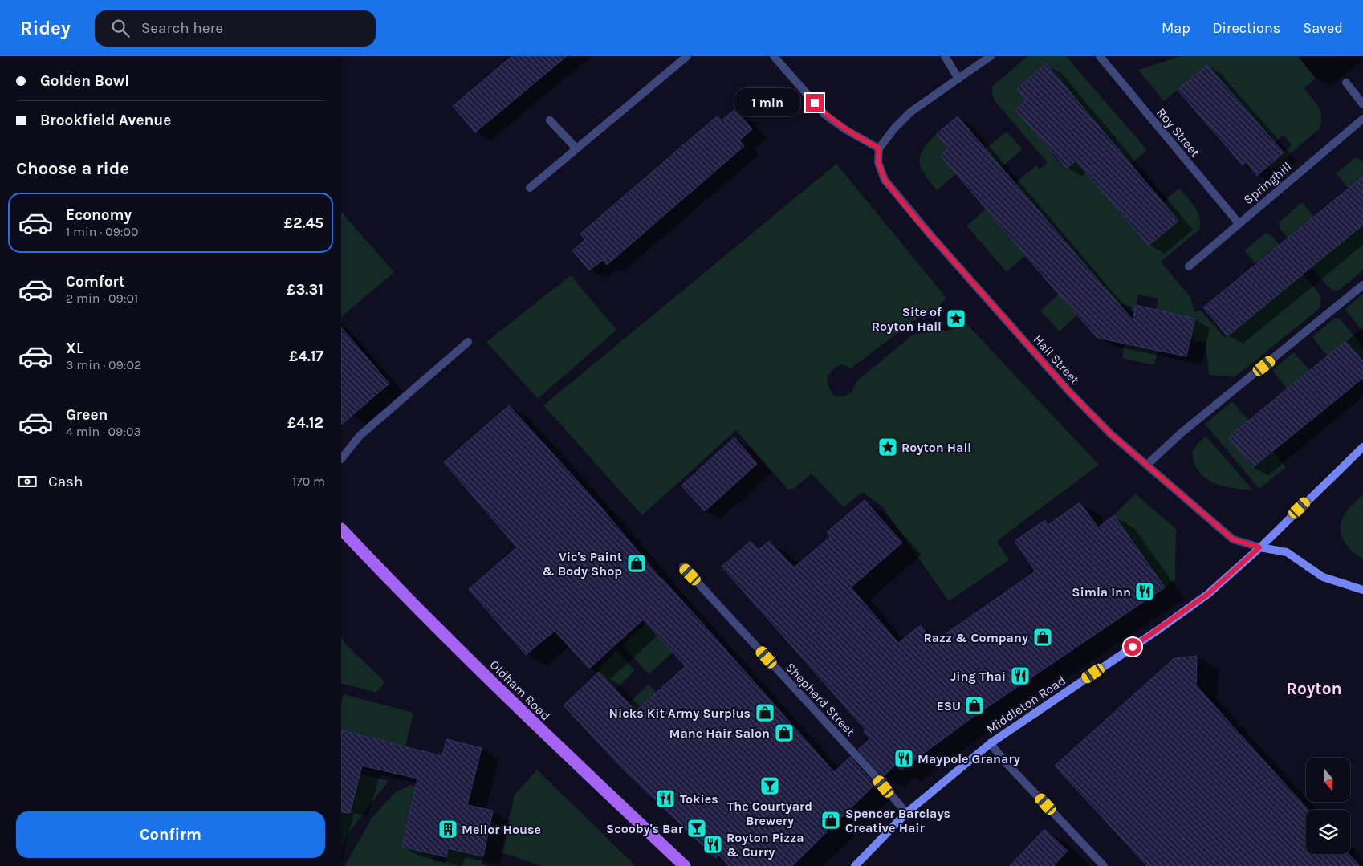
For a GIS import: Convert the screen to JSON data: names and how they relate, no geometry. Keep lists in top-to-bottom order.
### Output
{
  "streets": {
    "main road": ["Oldham Road", "Middleton Road"],
    "street": [
      "Roy Street",
      "Springhill",
      "Hall Street",
      "Shepherd Street"
    ]
  },
  "crossings": [
    ["Roy Street", "Springhill"],
    ["Hall Street", "Middleton Road"],
    ["Shepherd Street", "Middleton Road"]
  ],
  "districts": ["Royton"],
  "places": {
    "place": ["Site of Royton Hall", "Royton Hall"],
    "shop": [
      "Vic's Paint & Body Shop",
      "Razz & Company",
      "ESU",
      "Nicks Kit Army Surplus",
      "Mane Hair Salon",
      "Spencer Barclays Creative Hair"
    ],
    "restaurant": [
      "Simla Inn",
      "Jing Thai",
      "Maypole Granary",
      "Tokies",
      "Royton Pizza & Curry"
    ],
    "bar": ["The Courtyard Brewery", "Scooby's Bar"],
    "building": ["Mellor House"]
  },
  "north": "bottom",
  "page": {
    "header": "Ridey",
    "search": "Search here",
    "nav": ["Map", "Directions", "Saved"],
    "banner": ["Golden Bowl", "Brookfield Avenue"],
    "bubble": "1 min",
    "heading": "Choose a ride",
    "list": [
      {
        "name": "Economy",
        "note": "1 min · 09:00",
        "value": "£2.45"
      },
      {
        "name": "Comfort",
        "note": "2 min · 09:01",
        "value": "£3.31"
      },
      {
        "name": "XL",
        "note": "3 min · 09:02",
        "value": "£4.17"
      },
      {
        "name": "Green",
        "note": "4 min · 09:03",
        "value": "£4.12"
      }
    ],
    "pay": ["Cash", "170 m"],
    "buttons": "Confirm"
  }
}
